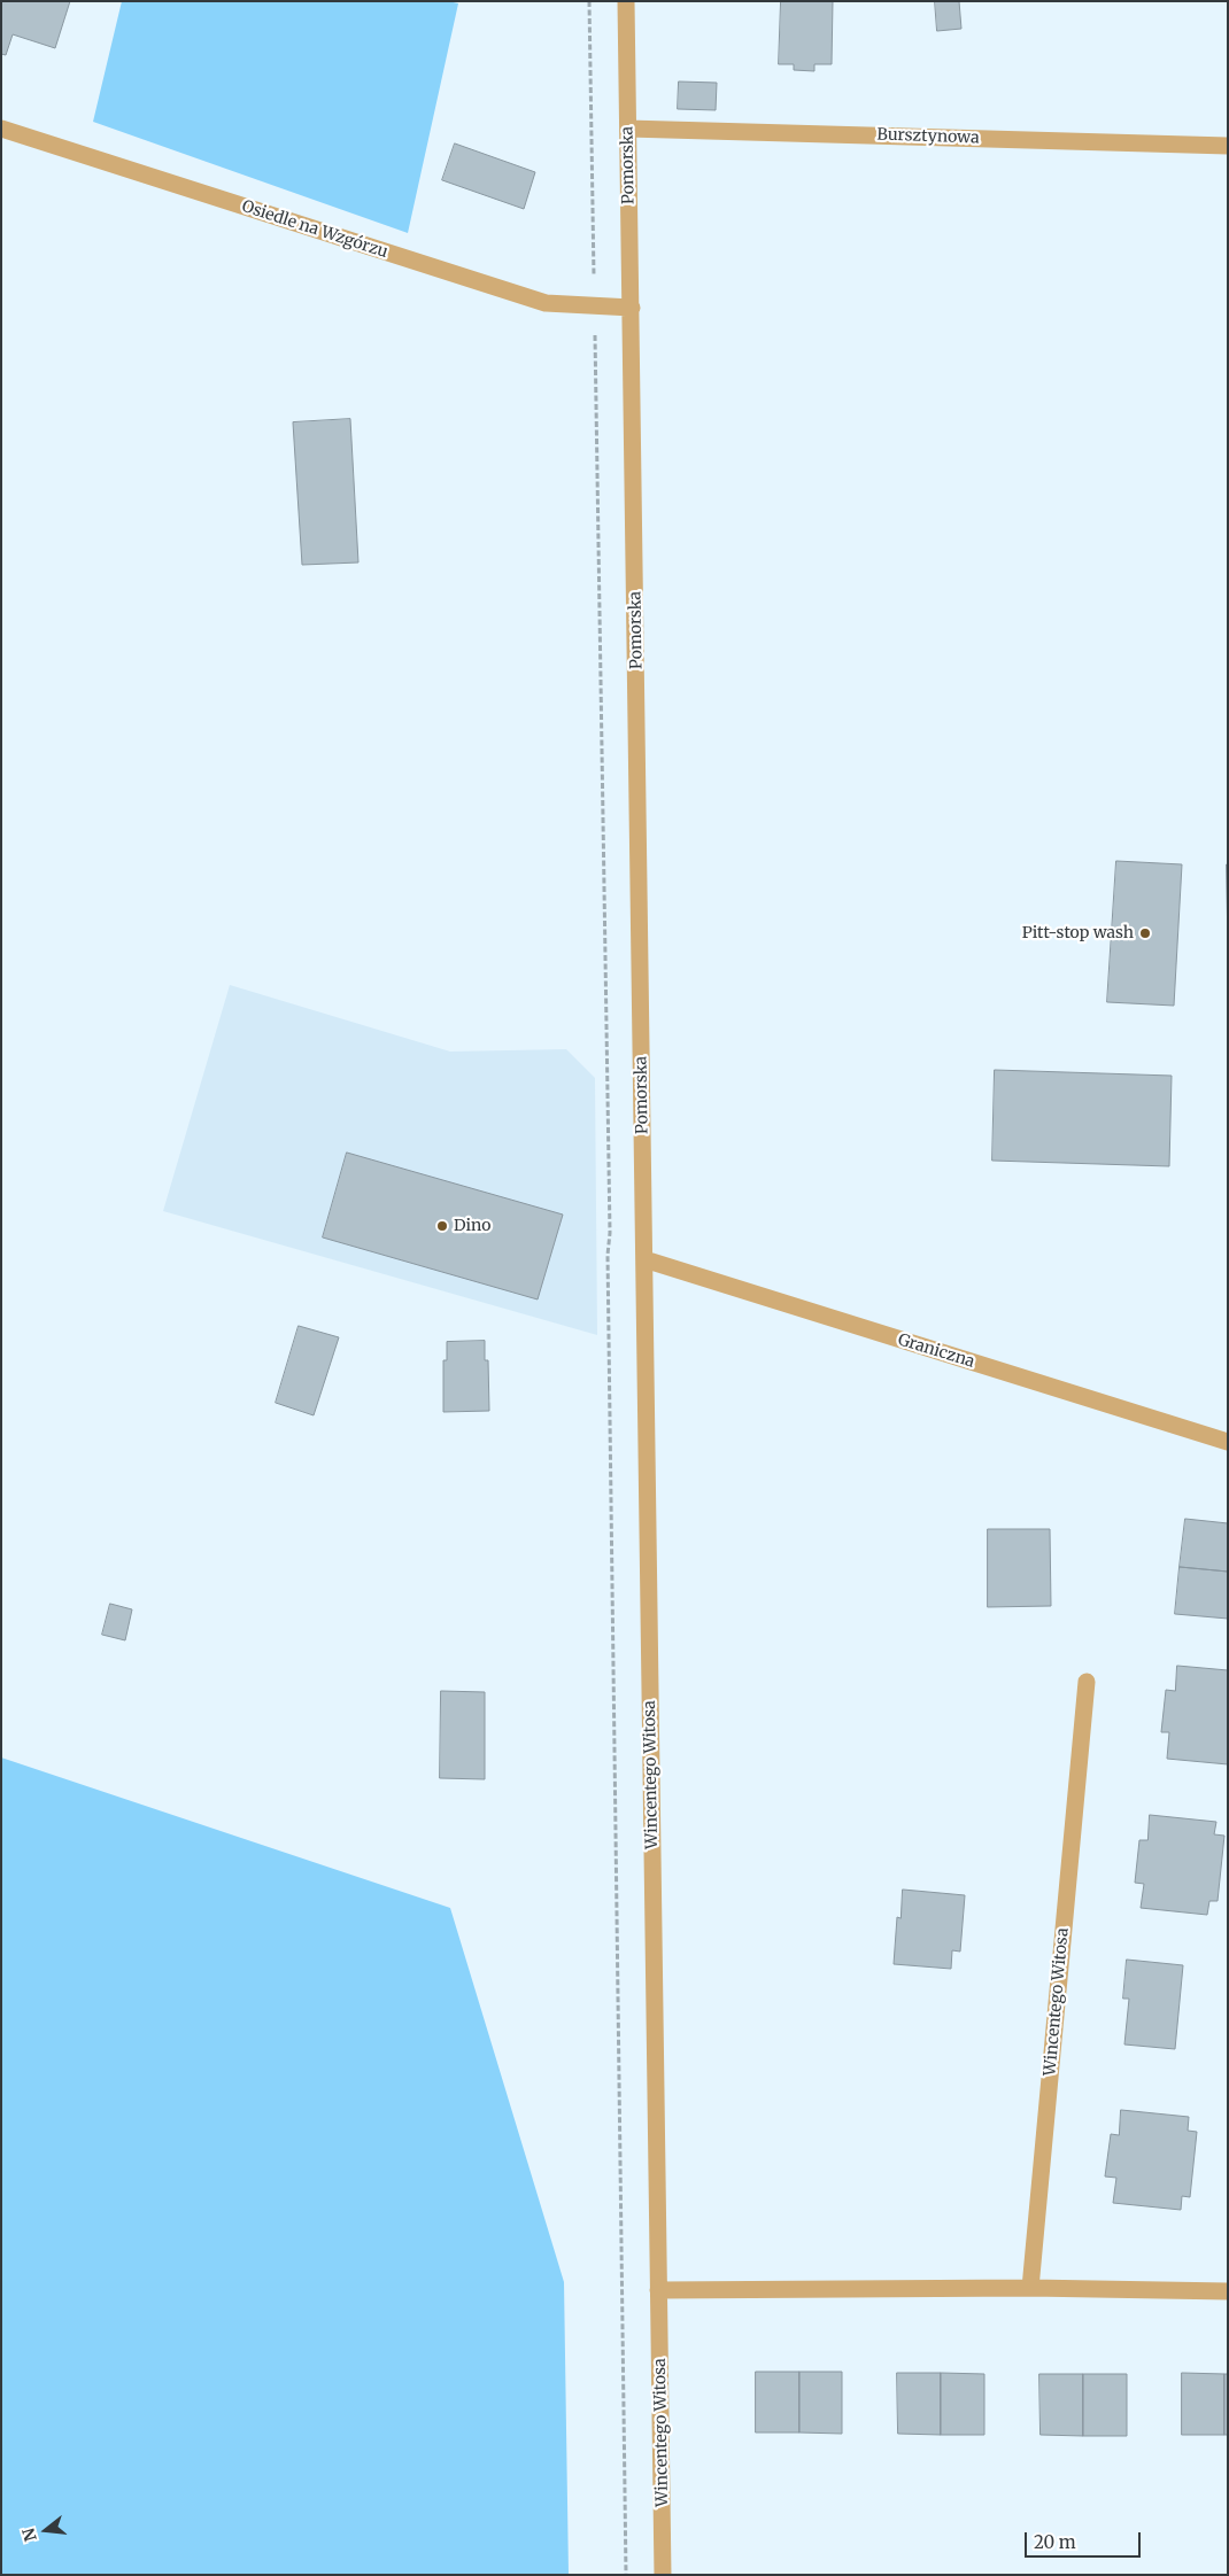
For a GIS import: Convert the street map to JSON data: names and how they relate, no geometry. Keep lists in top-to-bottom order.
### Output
{
  "streets": {
    "street": [
      "Bursztynowa",
      "Pomorska",
      "Osiedle na Wzgórzu",
      "Graniczna",
      "Wincentego Witosa"
    ]
  },
  "crossings": [
    ["Bursztynowa", "Pomorska"],
    ["Pomorska", "Osiedle na Wzgórzu"],
    ["Pomorska", "Graniczna"],
    ["Pomorska", "Wincentego Witosa"],
    ["Graniczna", "Wincentego Witosa"]
  ],
  "places": ["Pitt-stop wash", "Dino"],
  "scale_bar": "20 m",
  "north": "left"
}
